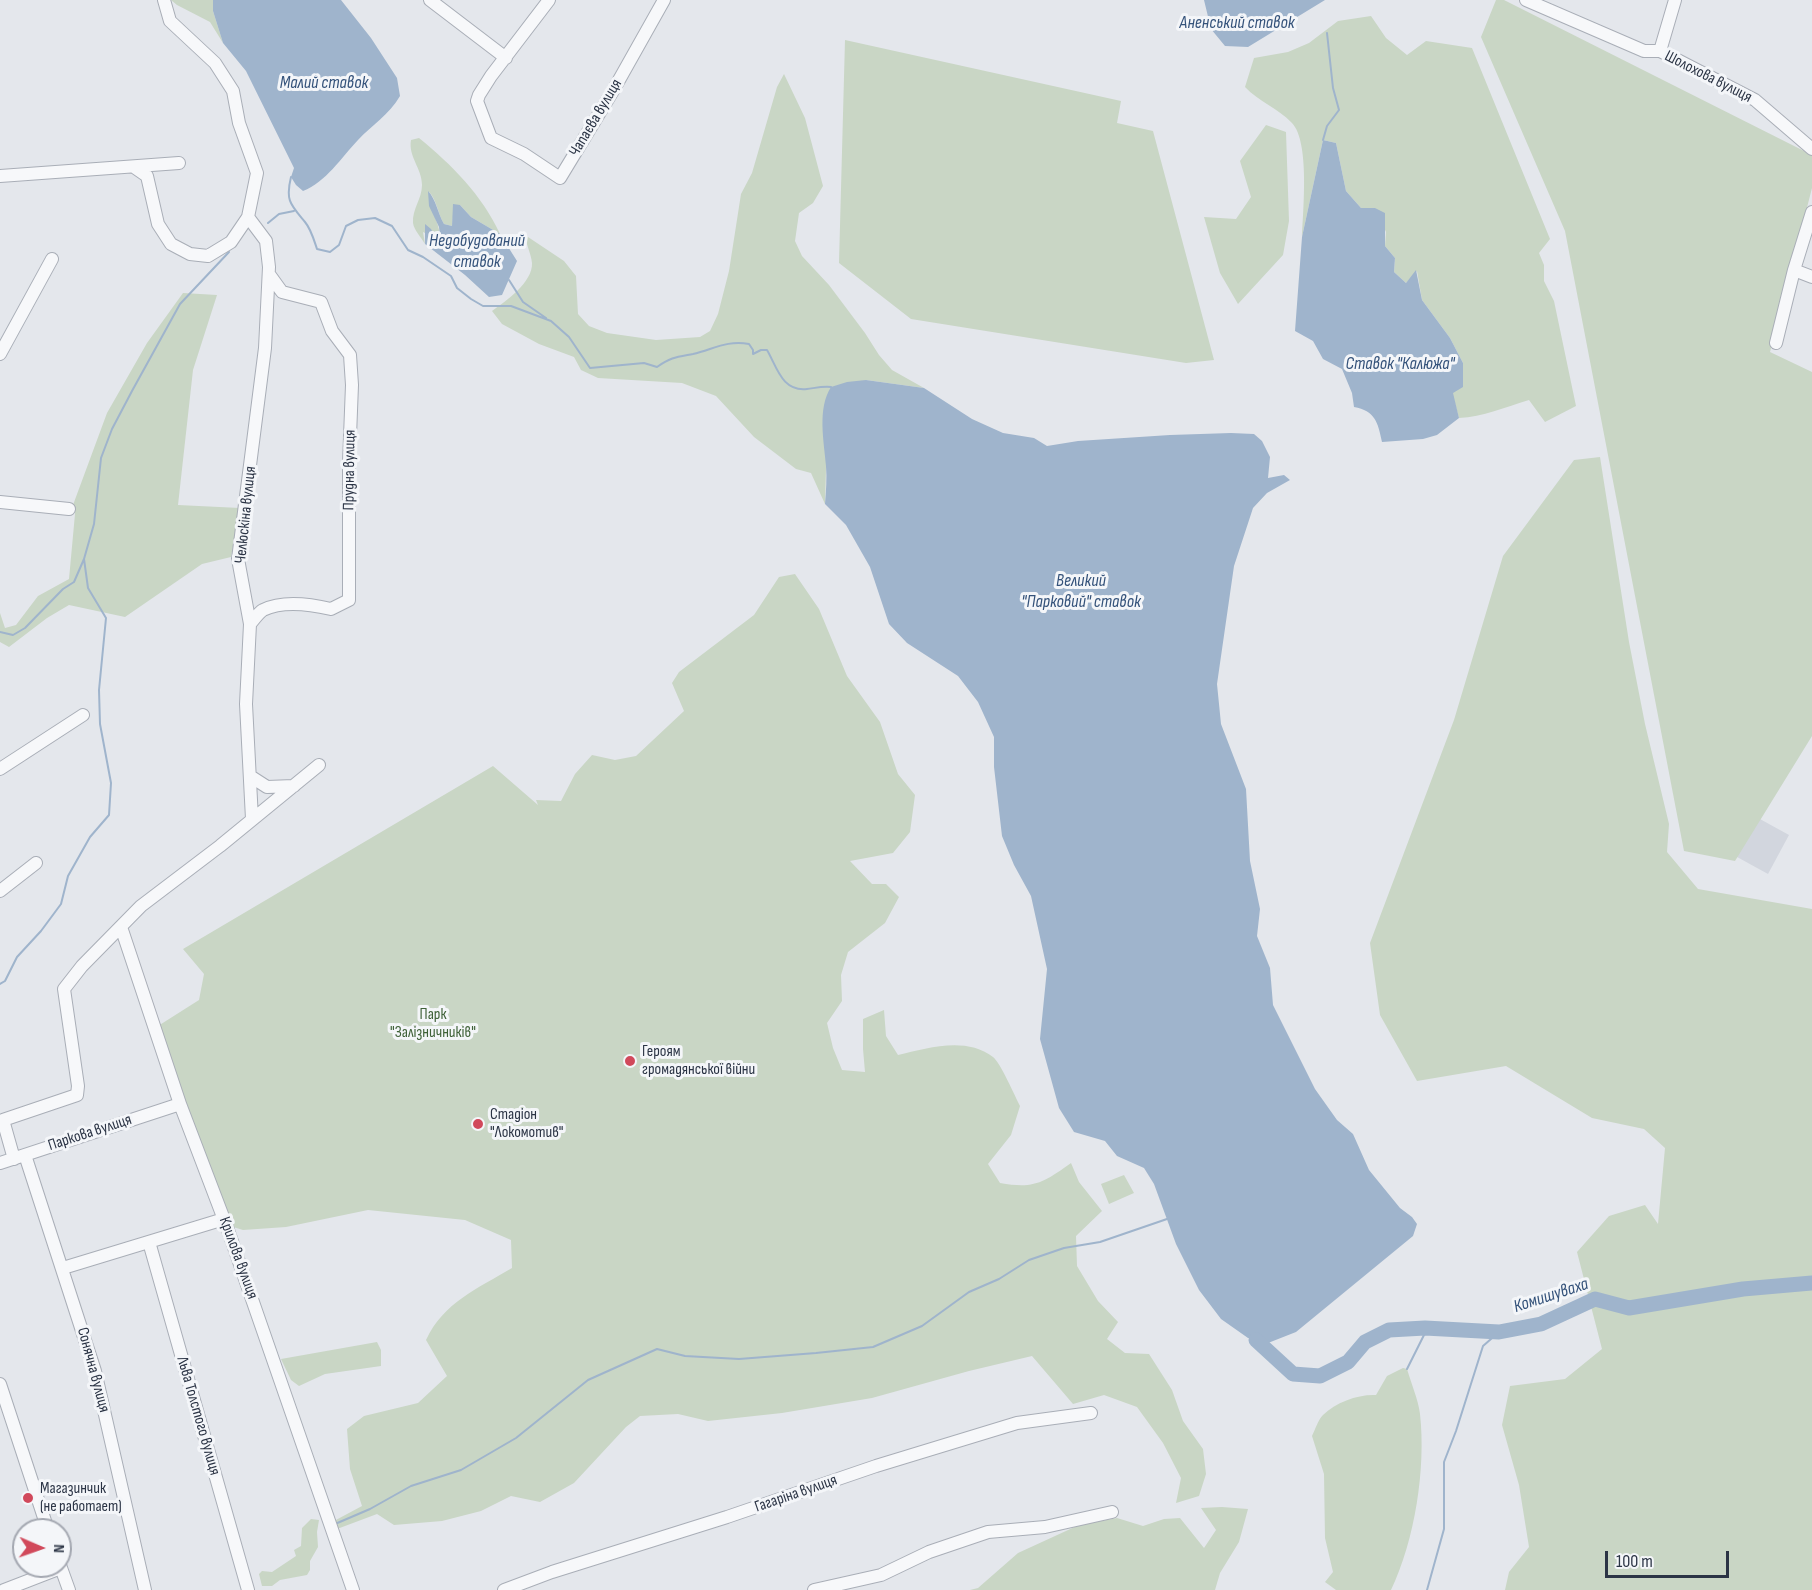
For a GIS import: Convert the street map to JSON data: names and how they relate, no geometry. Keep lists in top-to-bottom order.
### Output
{
  "streets": {
    "street": [
      "Шолохова вулиця",
      "Чапаєва вулиця",
      "Прудна вулиця",
      "Челюскіна вулиця",
      "Паркова вулиця",
      "Крилова вулиця",
      "Сонячна вулиця",
      "Льва Толстого вулиця",
      "Гагаріна вулиця"
    ]
  },
  "crossings": [
    ["Прудна вулиця", "Челюскіна вулиця"],
    ["Паркова вулиця", "Крилова вулиця"],
    ["Паркова вулиця", "Сонячна вулиця"],
    ["Крилова вулиця", "Сонячна вулиця"]
  ],
  "water": [
    "Аненський ставок",
    "Малий ставок",
    "Недобудований ставок",
    "Ставок \"Калюжа\"",
    "Великий \"Парковий\" ставок",
    "Комишуваха"
  ],
  "parks": ["Парк \"Залізничників\""],
  "places": ["Героям громадянської війни", "Стадіон \"Локомотив\"", "Магазинчик (не работает)"],
  "scale_bar": "100 m",
  "north": "right"
}
